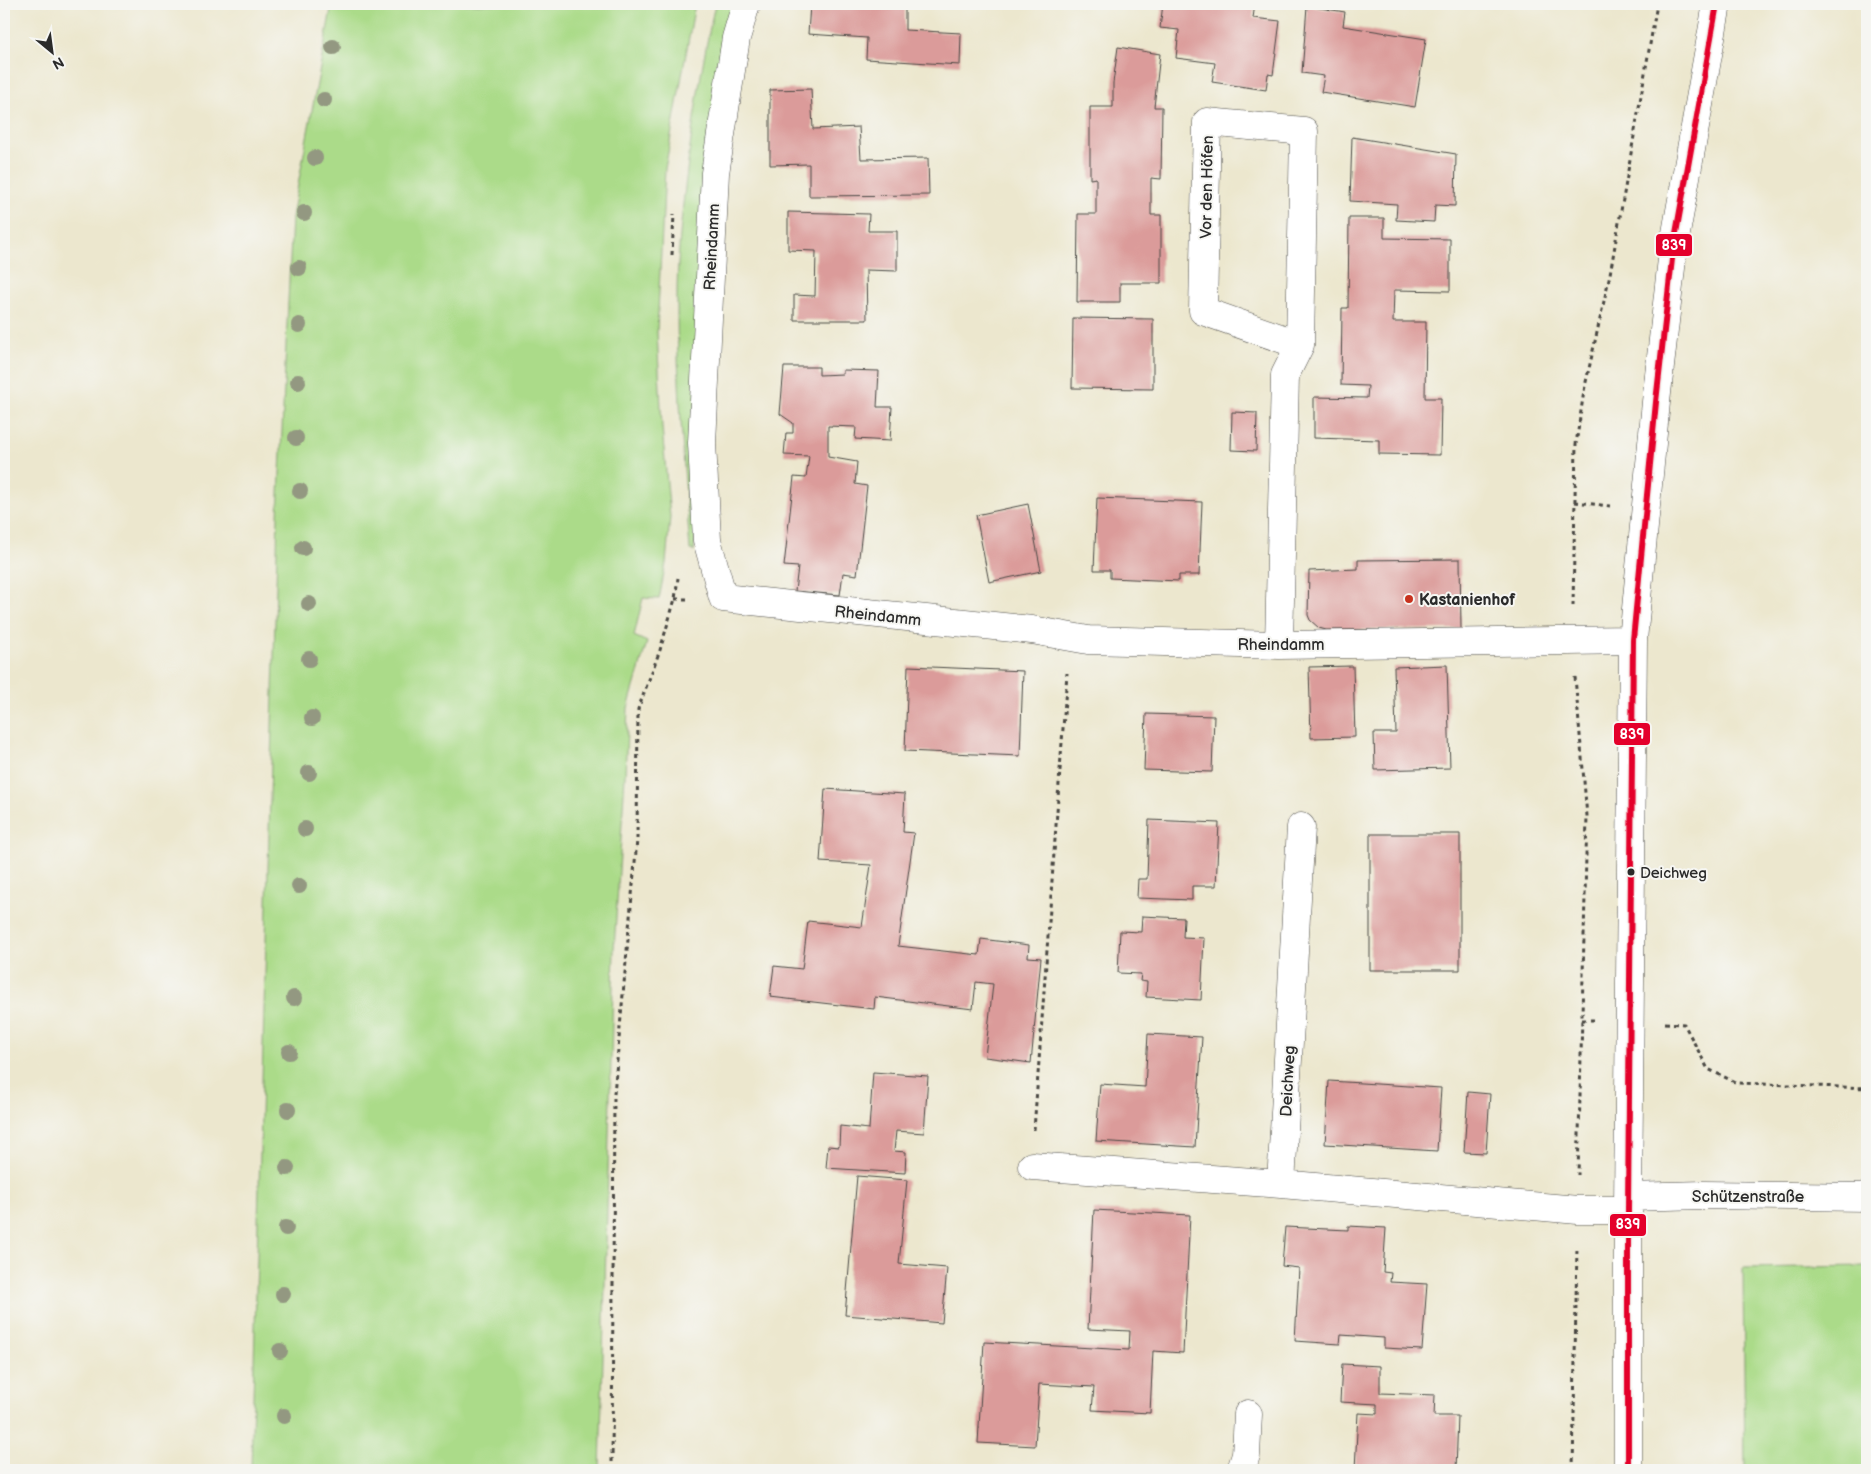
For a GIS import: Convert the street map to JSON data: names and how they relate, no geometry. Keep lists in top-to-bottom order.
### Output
{
  "streets": {
    "street": [
      "Vor den Höfen",
      "Rheindamm",
      "Deichweg",
      "Schützenstraße"
    ]
  },
  "crossings": [
    ["Vor den Höfen", "Rheindamm"]
  ],
  "places": ["Kastanienhof", "Deichweg"],
  "lines": ["transit line 839"],
  "north": "bottom right"
}
